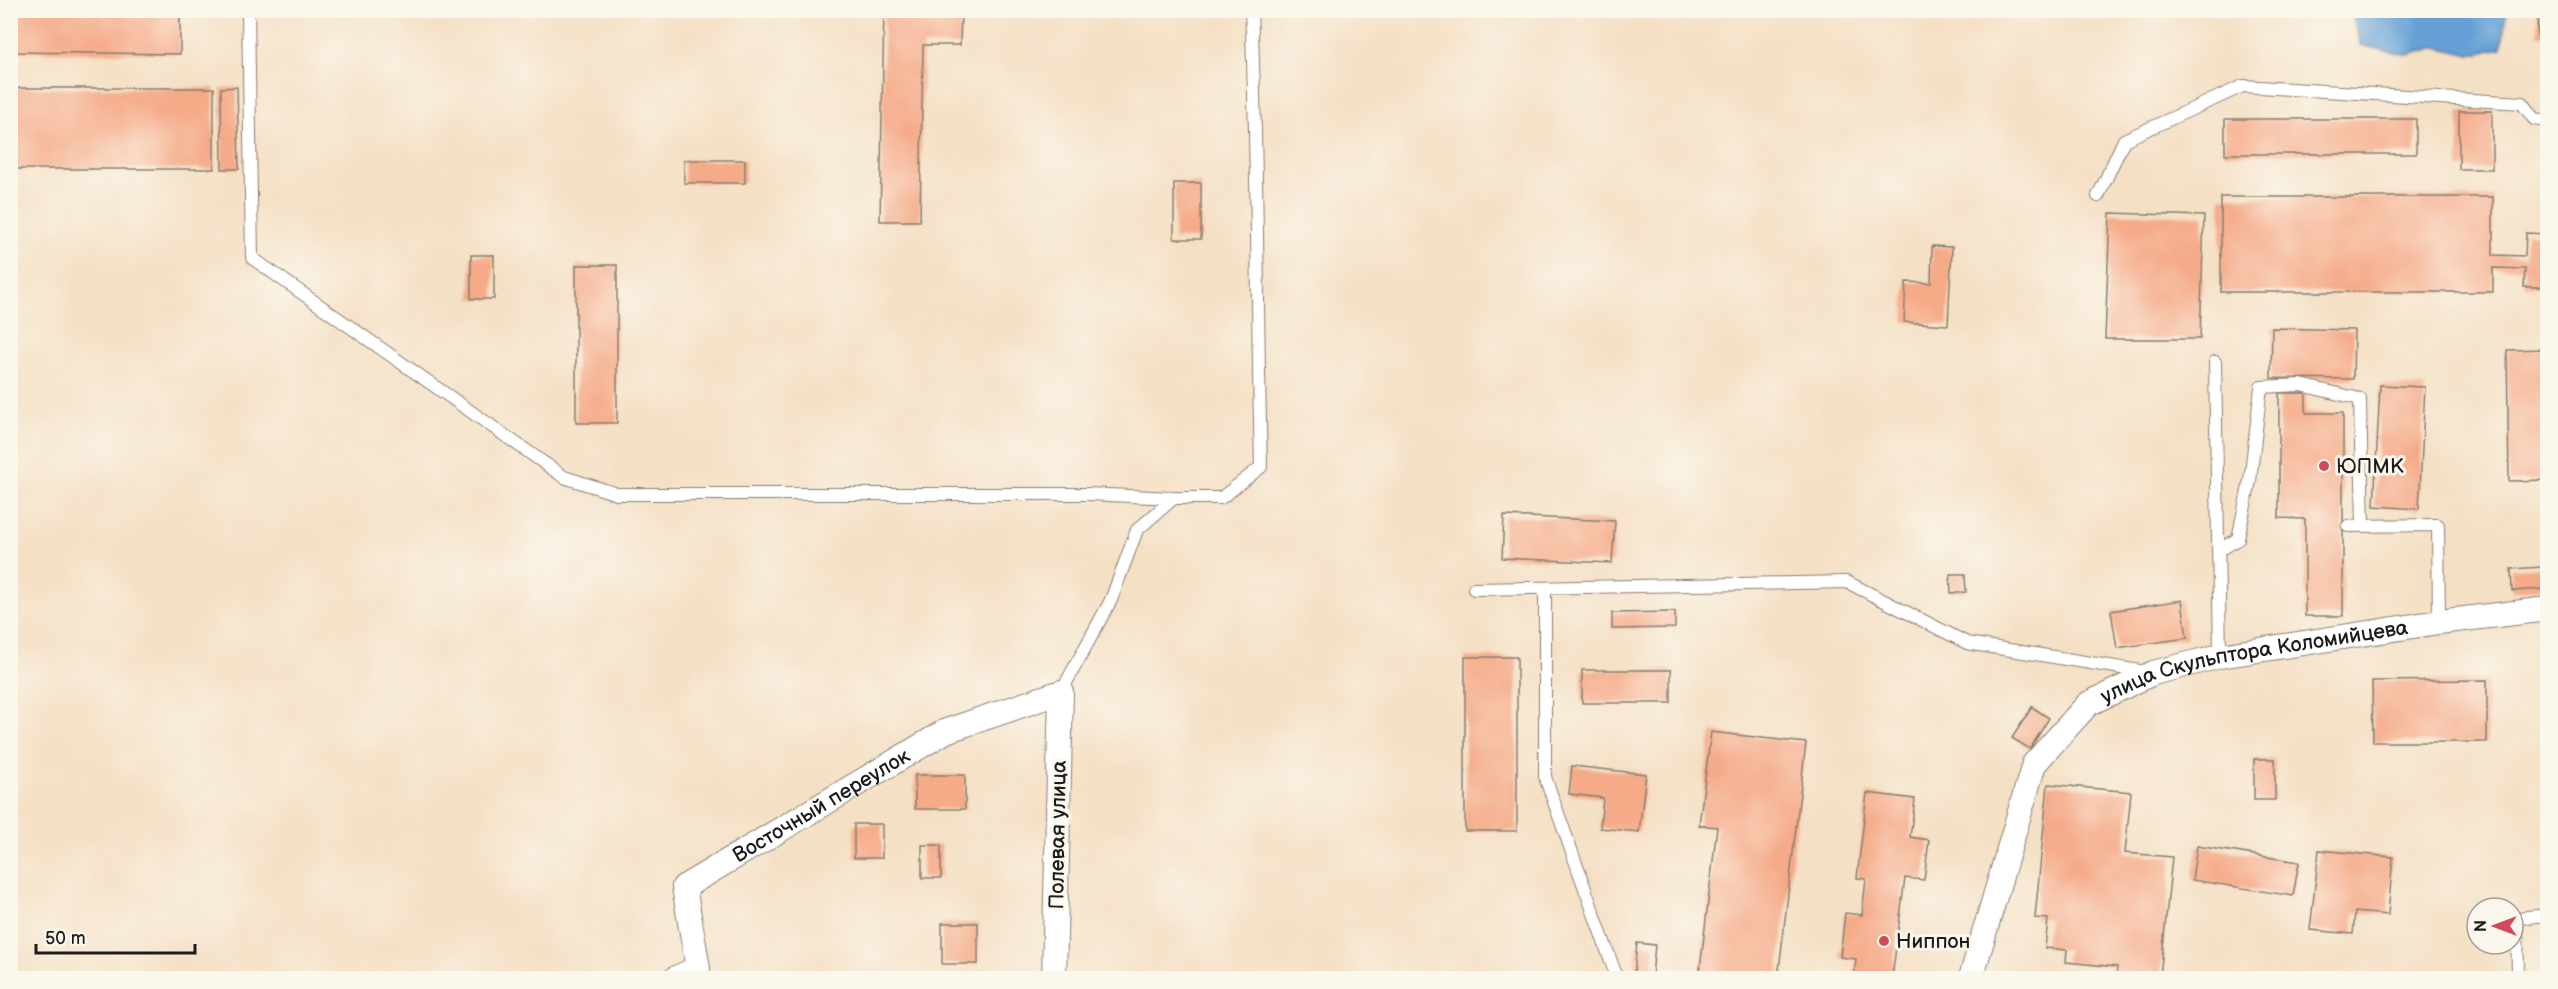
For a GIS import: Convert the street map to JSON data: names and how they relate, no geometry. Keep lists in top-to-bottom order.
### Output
{
  "streets": {
    "street": ["улица Скульптора Коломийцева", "Восточный переулок", "Полевая улица"]
  },
  "crossings": [
    ["Восточный переулок", "Полевая улица"]
  ],
  "places": ["ЮПМК", "Ниппон"],
  "scale_bar": "50 m",
  "north": "left"
}
